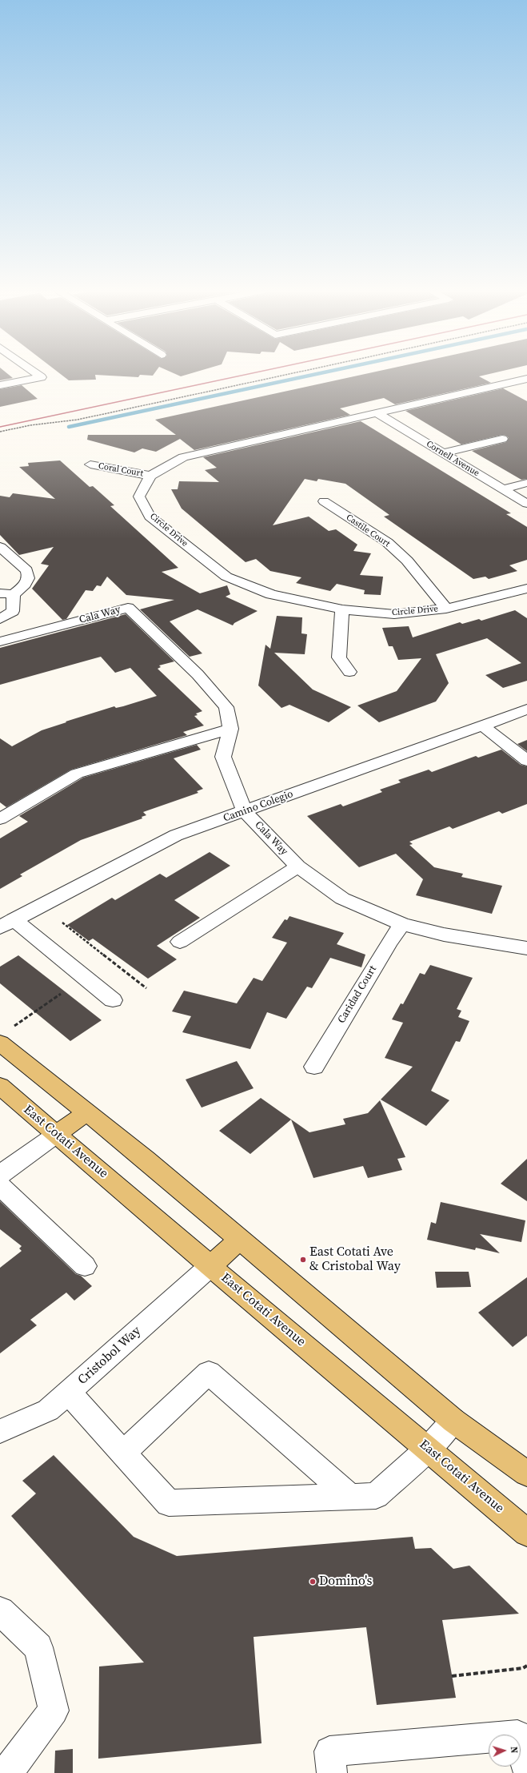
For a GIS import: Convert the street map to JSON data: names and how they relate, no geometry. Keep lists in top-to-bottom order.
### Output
{
  "streets": {
    "main road": ["East Cotati Avenue"],
    "street": [
      "Cornell Avenue",
      "Coral Court",
      "Circle Drive",
      "Castile Court",
      "Cala Way",
      "Camino Colegio",
      "Caridad Court",
      "Cristobol Way"
    ]
  },
  "crossings": [
    ["Coral Court", "Circle Drive"],
    ["Circle Drive", "Castile Court"],
    ["Cala Way", "Camino Colegio"],
    ["Cala Way", "Caridad Court"],
    ["East Cotati Avenue", "Cristobol Way"]
  ],
  "places": ["East Cotati Ave & Cristobal Way", "Domino's"],
  "north": "right"
}
